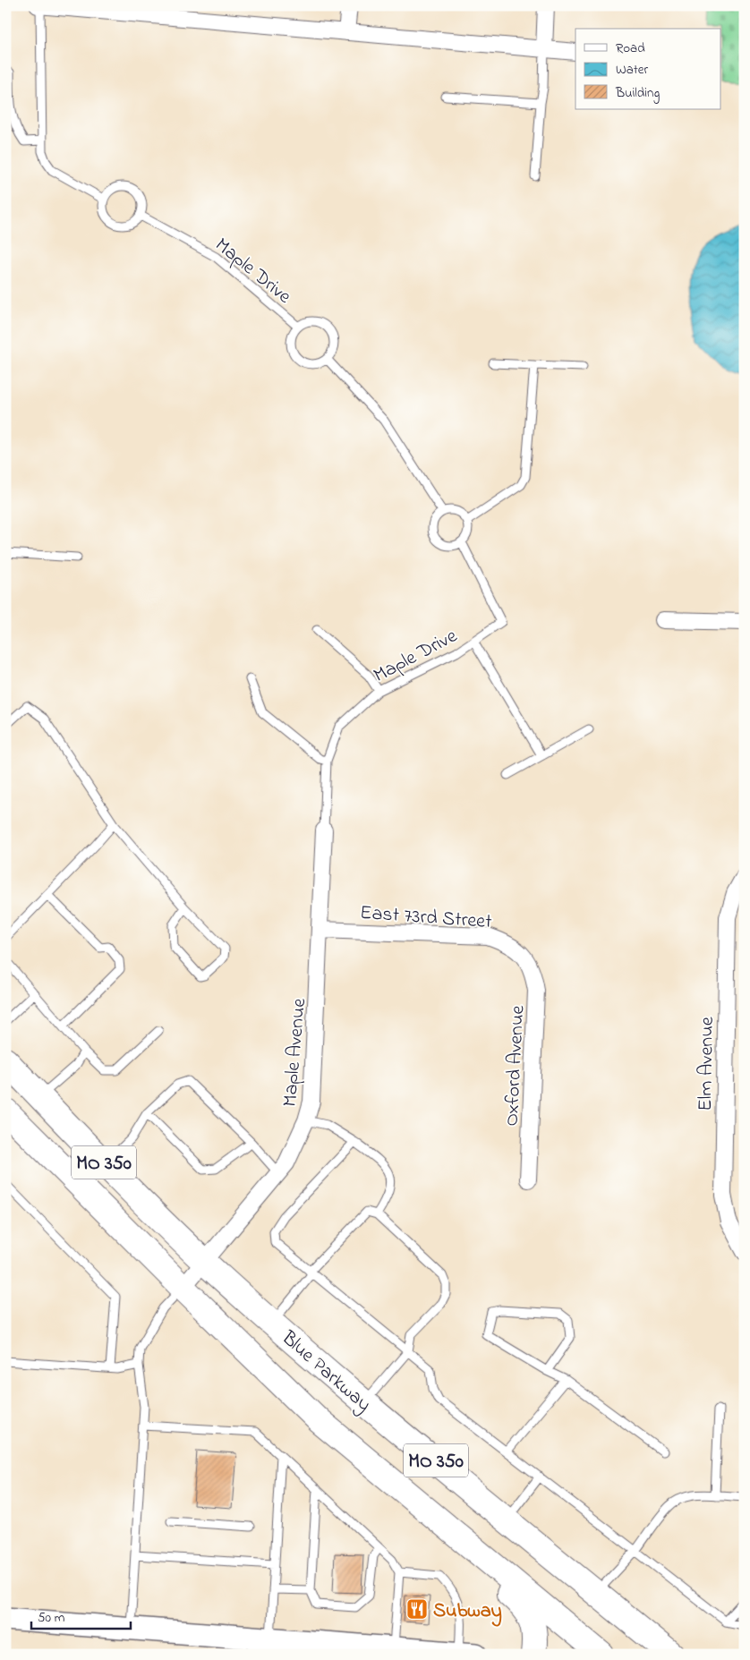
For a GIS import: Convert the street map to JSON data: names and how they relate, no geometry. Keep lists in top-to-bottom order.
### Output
{
  "streets": {
    "highway": ["MO 350", "Blue Parkway"],
    "street": [
      "East 73rd Street",
      "Maple Avenue",
      "Elm Avenue",
      "Oxford Avenue"
    ],
    "lane": ["Maple Drive"]
  },
  "crossings": [
    ["Maple Drive", "Maple Avenue"],
    ["East 73rd Street", "Maple Avenue"],
    ["East 73rd Street", "Oxford Avenue"],
    ["Maple Avenue", "Blue Parkway"]
  ],
  "places": {
    "restaurant": ["Subway"]
  },
  "legend": ["Road", "Water", "Building"],
  "scale_bar": "50 m"
}
